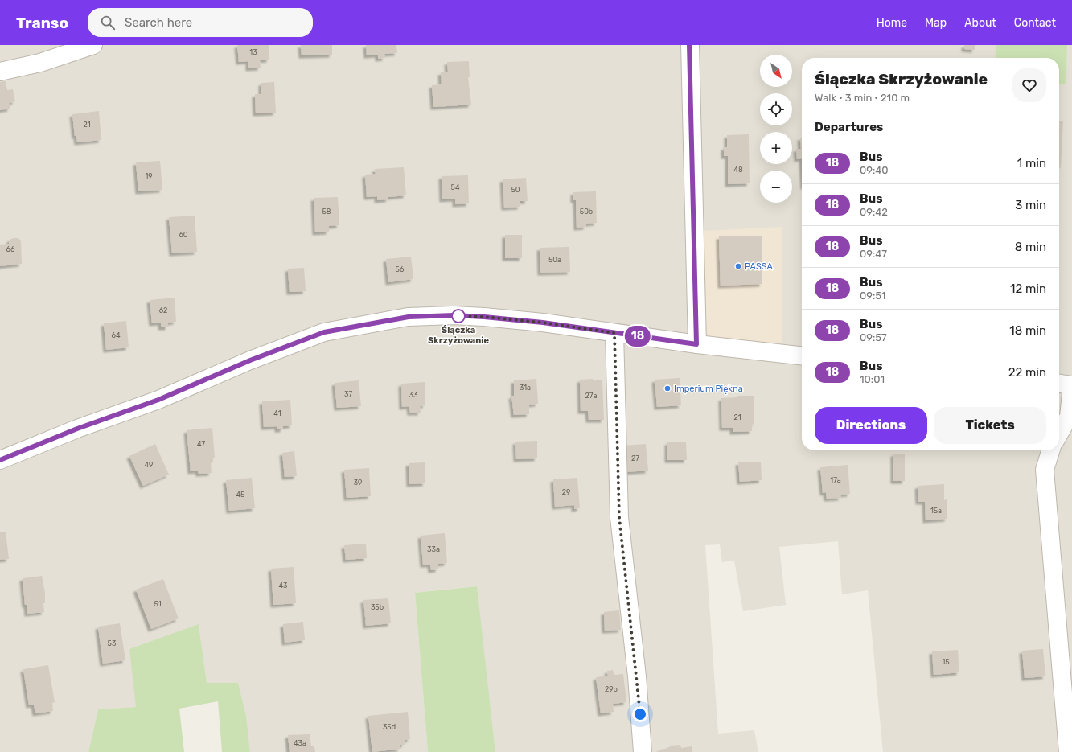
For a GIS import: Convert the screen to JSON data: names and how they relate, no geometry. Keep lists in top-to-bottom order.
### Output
{
  "places": ["PASSA", "Ślączka Skrzyżowanie", "Imperium Piękna"],
  "lines": ["bus line 18"],
  "house_numbers": [
    "13",
    "21",
    "48",
    "19",
    "54",
    "50",
    "58",
    "50b",
    "60",
    "66",
    "50a",
    "56",
    "62",
    "64",
    "31a",
    "37",
    "33",
    "27a",
    "41",
    "21",
    "47",
    "27",
    "49",
    "17a",
    "39",
    "29",
    "45",
    "15a",
    "33a",
    "43",
    "51",
    "35b",
    "53",
    "15",
    "29b",
    "35d",
    "43a"
  ],
  "north": "bottom right",
  "page": {
    "header": "Transo",
    "search": "Search here",
    "nav": [
      "Home",
      "Map",
      "About",
      "Contact"
    ],
    "on_map": "18",
    "map_buttons": ["+", "−"],
    "heading": [
      ["Ślączka Skrzyżowanie", "Walk · 3 min · 210 m"],
      "Departures"
    ],
    "list": [
      {
        "mark": "18",
        "name": "Bus",
        "note": "09:40",
        "value": "1 min"
      },
      {
        "mark": "18",
        "name": "Bus",
        "note": "09:42",
        "value": "3 min"
      },
      {
        "mark": "18",
        "name": "Bus",
        "note": "09:47",
        "value": "8 min"
      },
      {
        "mark": "18",
        "name": "Bus",
        "note": "09:51",
        "value": "12 min"
      },
      {
        "mark": "18",
        "name": "Bus",
        "note": "09:57",
        "value": "18 min"
      },
      {
        "mark": "18",
        "name": "Bus",
        "note": "10:01",
        "value": "22 min"
      }
    ],
    "buttons": ["Directions", "Tickets"]
  }
}
